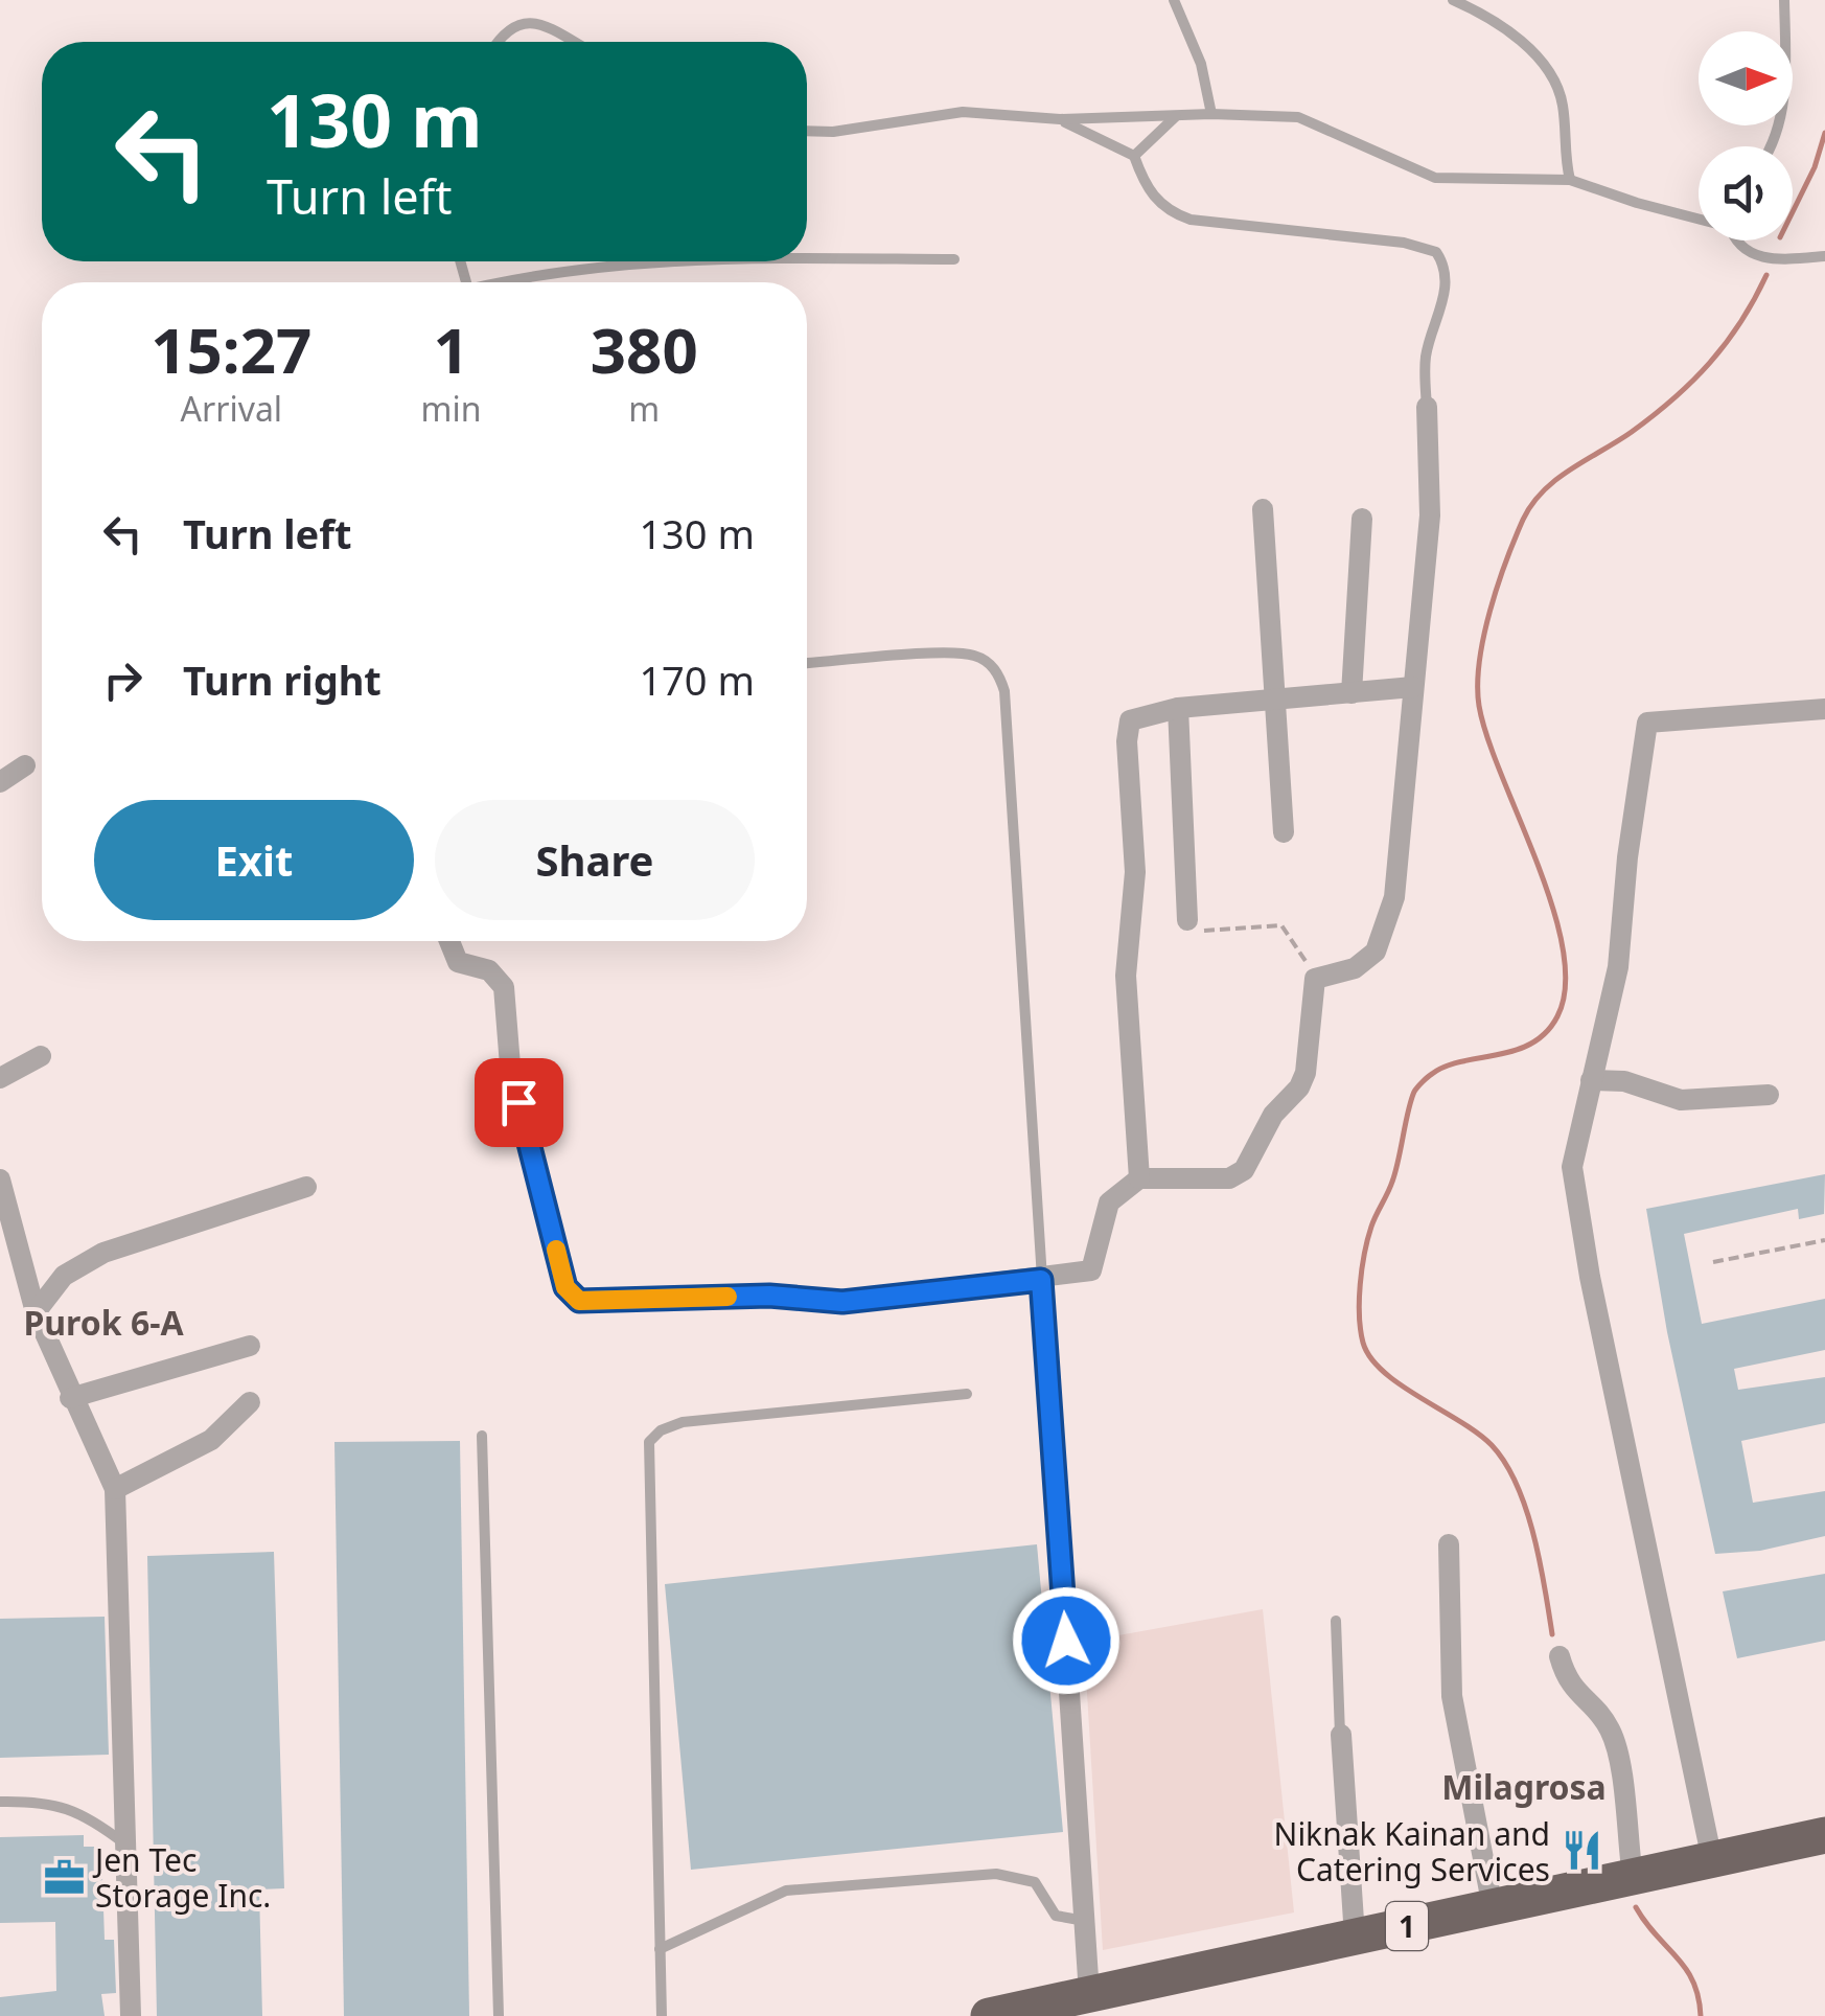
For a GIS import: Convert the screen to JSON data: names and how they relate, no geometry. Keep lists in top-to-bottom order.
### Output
{
  "streets": {
    "highway": ["1"]
  },
  "districts": ["Purok 6-A", "Milagrosa"],
  "places": {
    "restaurant": ["Niknak Kainan and Catering Services"],
    "office": ["Jen Tec Storage Inc."]
  },
  "north": "right",
  "page": {
    "turn": ["130 m", "Turn left"],
    "eta": [
      "15:27",
      "Arrival",
      "1",
      "min",
      "380",
      "m"
    ],
    "list": [
      {
        "name": "Turn left",
        "value": "130 m"
      },
      {
        "name": "Turn right",
        "value": "170 m"
      }
    ],
    "buttons": ["Exit", "Share"]
  }
}
